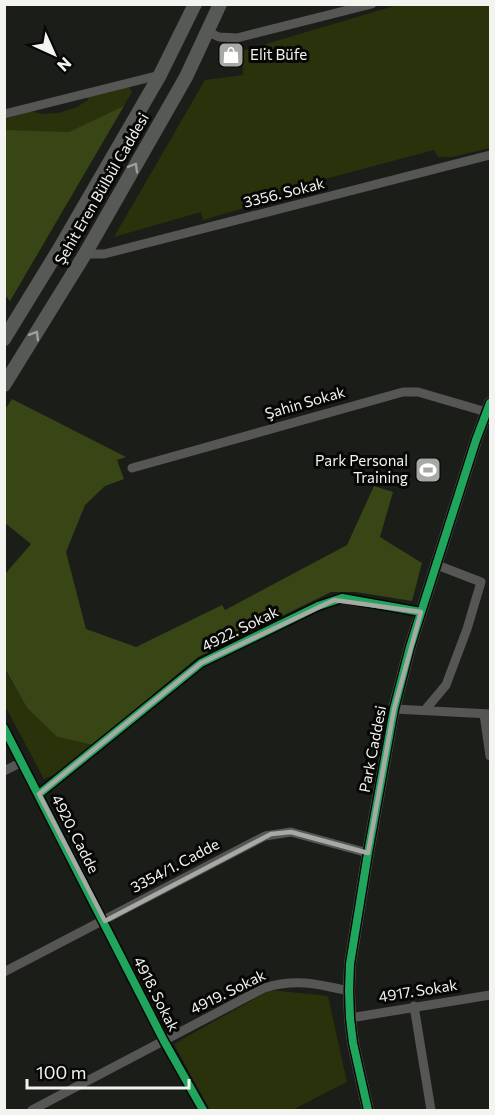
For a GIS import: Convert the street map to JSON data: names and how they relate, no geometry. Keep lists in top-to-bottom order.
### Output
{
  "streets": {
    "main road": ["Şehit Eren Bülbül Caddesi"],
    "street": [
      "3356. Sokak",
      "Şahin Sokak",
      "4922. Sokak",
      "Park Caddesi",
      "4920. Cadde",
      "3354/1. Cadde",
      "4917. Sokak",
      "4919. Sokak",
      "4918. Sokak"
    ]
  },
  "crossings": [
    ["Şehit Eren Bülbül Caddesi", "3356. Sokak"],
    ["Şahin Sokak", "Park Caddesi"],
    ["4922. Sokak", "Park Caddesi"],
    ["4922. Sokak", "4920. Cadde"],
    ["Park Caddesi", "3354/1. Cadde"],
    ["Park Caddesi", "4917. Sokak"],
    ["Park Caddesi", "4919. Sokak"],
    ["4920. Cadde", "3354/1. Cadde"],
    ["4920. Cadde", "4918. Sokak"],
    ["3354/1. Cadde", "4918. Sokak"],
    ["4919. Sokak", "4918. Sokak"]
  ],
  "places": {
    "shop": ["Elit Büfe"],
    "sports": ["Park Personal Training"]
  },
  "scale_bar": "100 m",
  "north": "bottom right"
}
